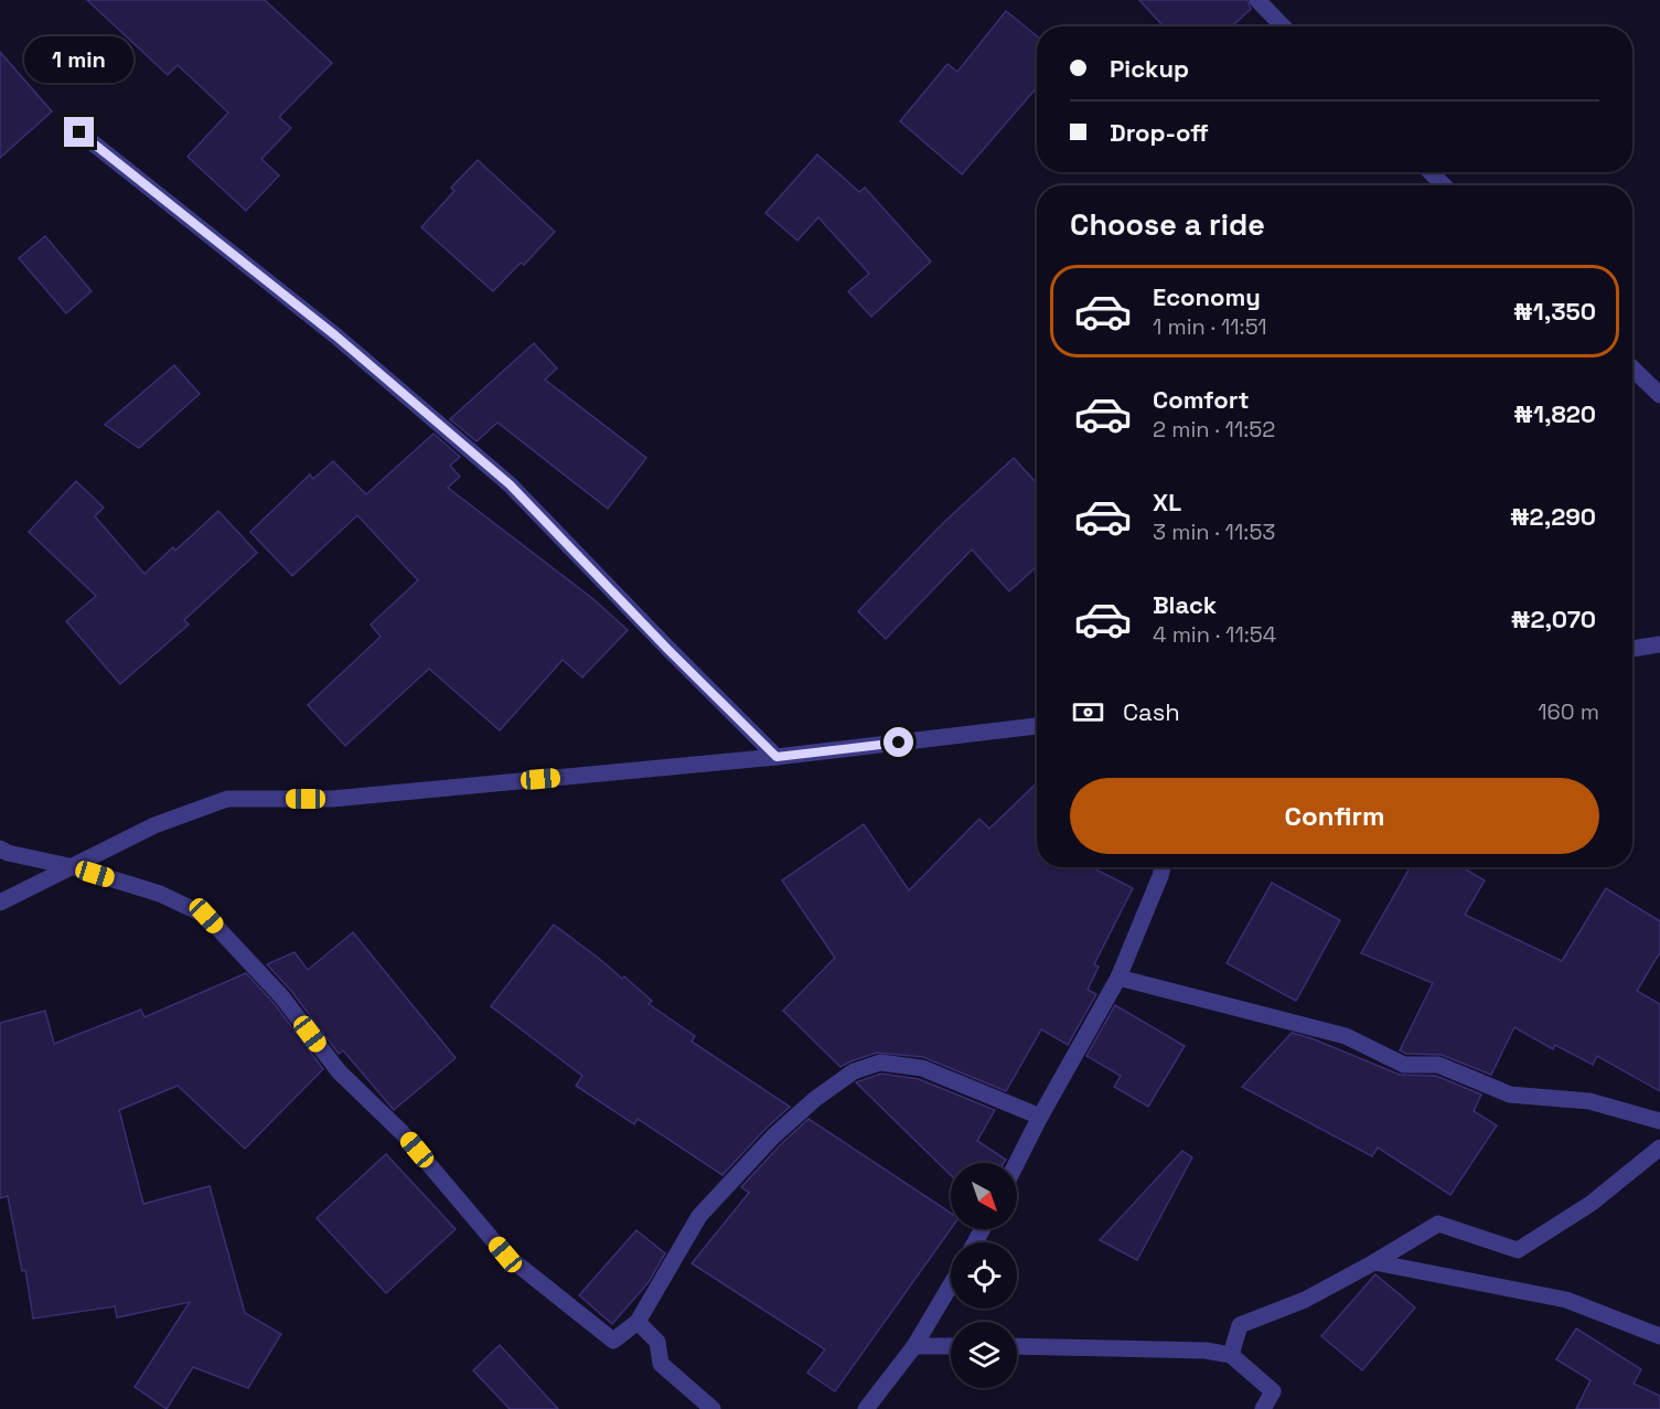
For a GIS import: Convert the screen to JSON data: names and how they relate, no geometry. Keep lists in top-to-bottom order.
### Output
{
  "north": "bottom right",
  "page": {
    "banner": ["Pickup", "Drop-off"],
    "bubble": "1 min",
    "heading": "Choose a ride",
    "list": [
      {
        "name": "Economy",
        "note": "1 min · 11:51",
        "value": "₦1,350"
      },
      {
        "name": "Comfort",
        "note": "2 min · 11:52",
        "value": "₦1,820"
      },
      {
        "name": "XL",
        "note": "3 min · 11:53",
        "value": "₦2,290"
      },
      {
        "name": "Black",
        "note": "4 min · 11:54",
        "value": "₦2,070"
      }
    ],
    "pay": ["Cash", "160 m"],
    "buttons": "Confirm"
  }
}
